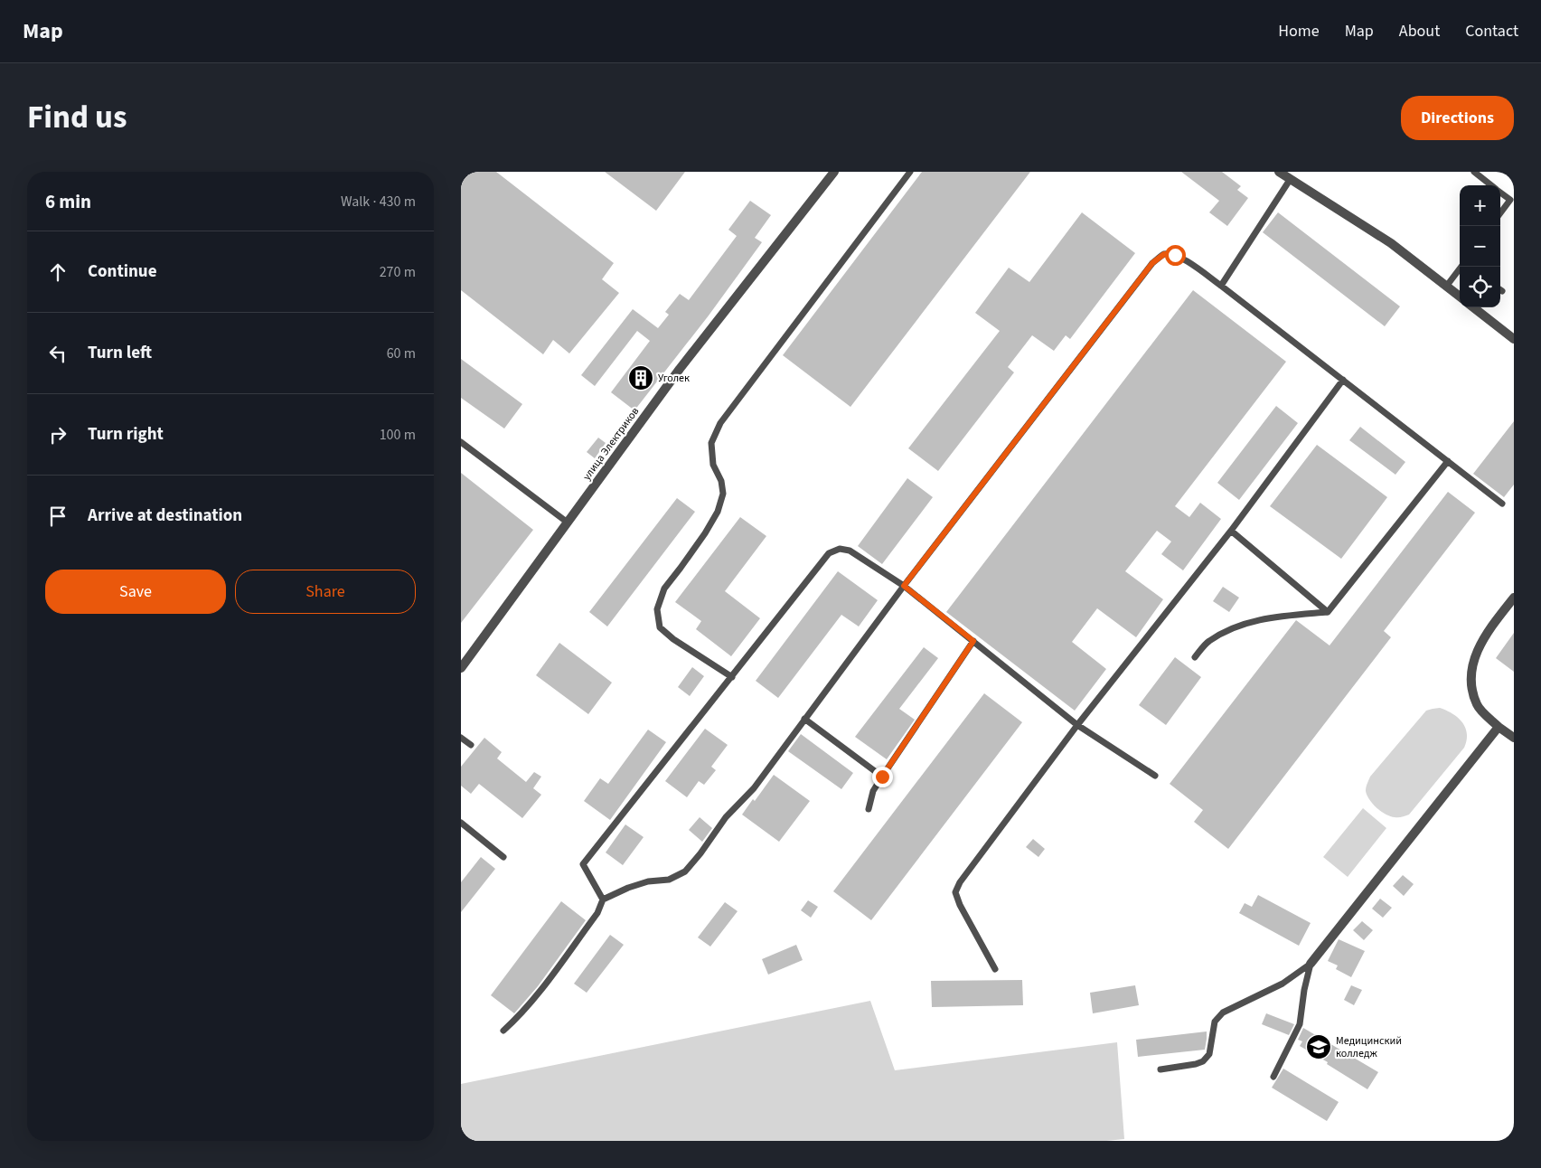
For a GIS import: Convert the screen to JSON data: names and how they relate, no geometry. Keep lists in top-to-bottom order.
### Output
{
  "streets": {
    "street": ["улица Электриков"]
  },
  "places": {
    "building": ["Уголек"],
    "school or university": ["Медицинский колледж"]
  },
  "page": {
    "header": "Map",
    "nav": [
      "Home",
      "Map",
      "About",
      "Contact"
    ],
    "title": "Find us",
    "buttons": [
      "Directions",
      ["Save", "Share"]
    ],
    "heading": ["6 min", "Walk · 430 m"],
    "map_buttons": ["+", "−"],
    "list": [
      ["Continue", "270 m"],
      ["Turn left", "60 m"],
      ["Turn right", "100 m"],
      "Arrive at destination"
    ]
  }
}
